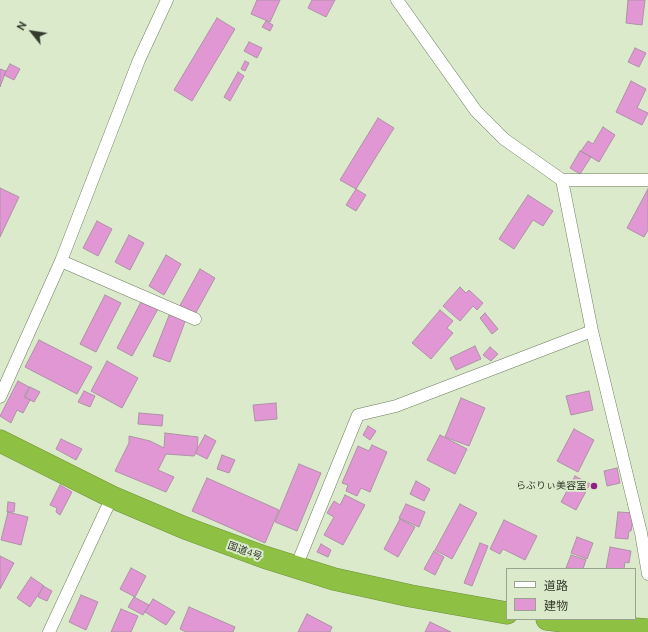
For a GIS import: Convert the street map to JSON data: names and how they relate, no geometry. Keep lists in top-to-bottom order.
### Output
{
  "streets": {
    "highway": ["国道4号"]
  },
  "places": ["らぶりぃ美容室"],
  "legend": ["道路", "建物"],
  "north": "top left"
}
